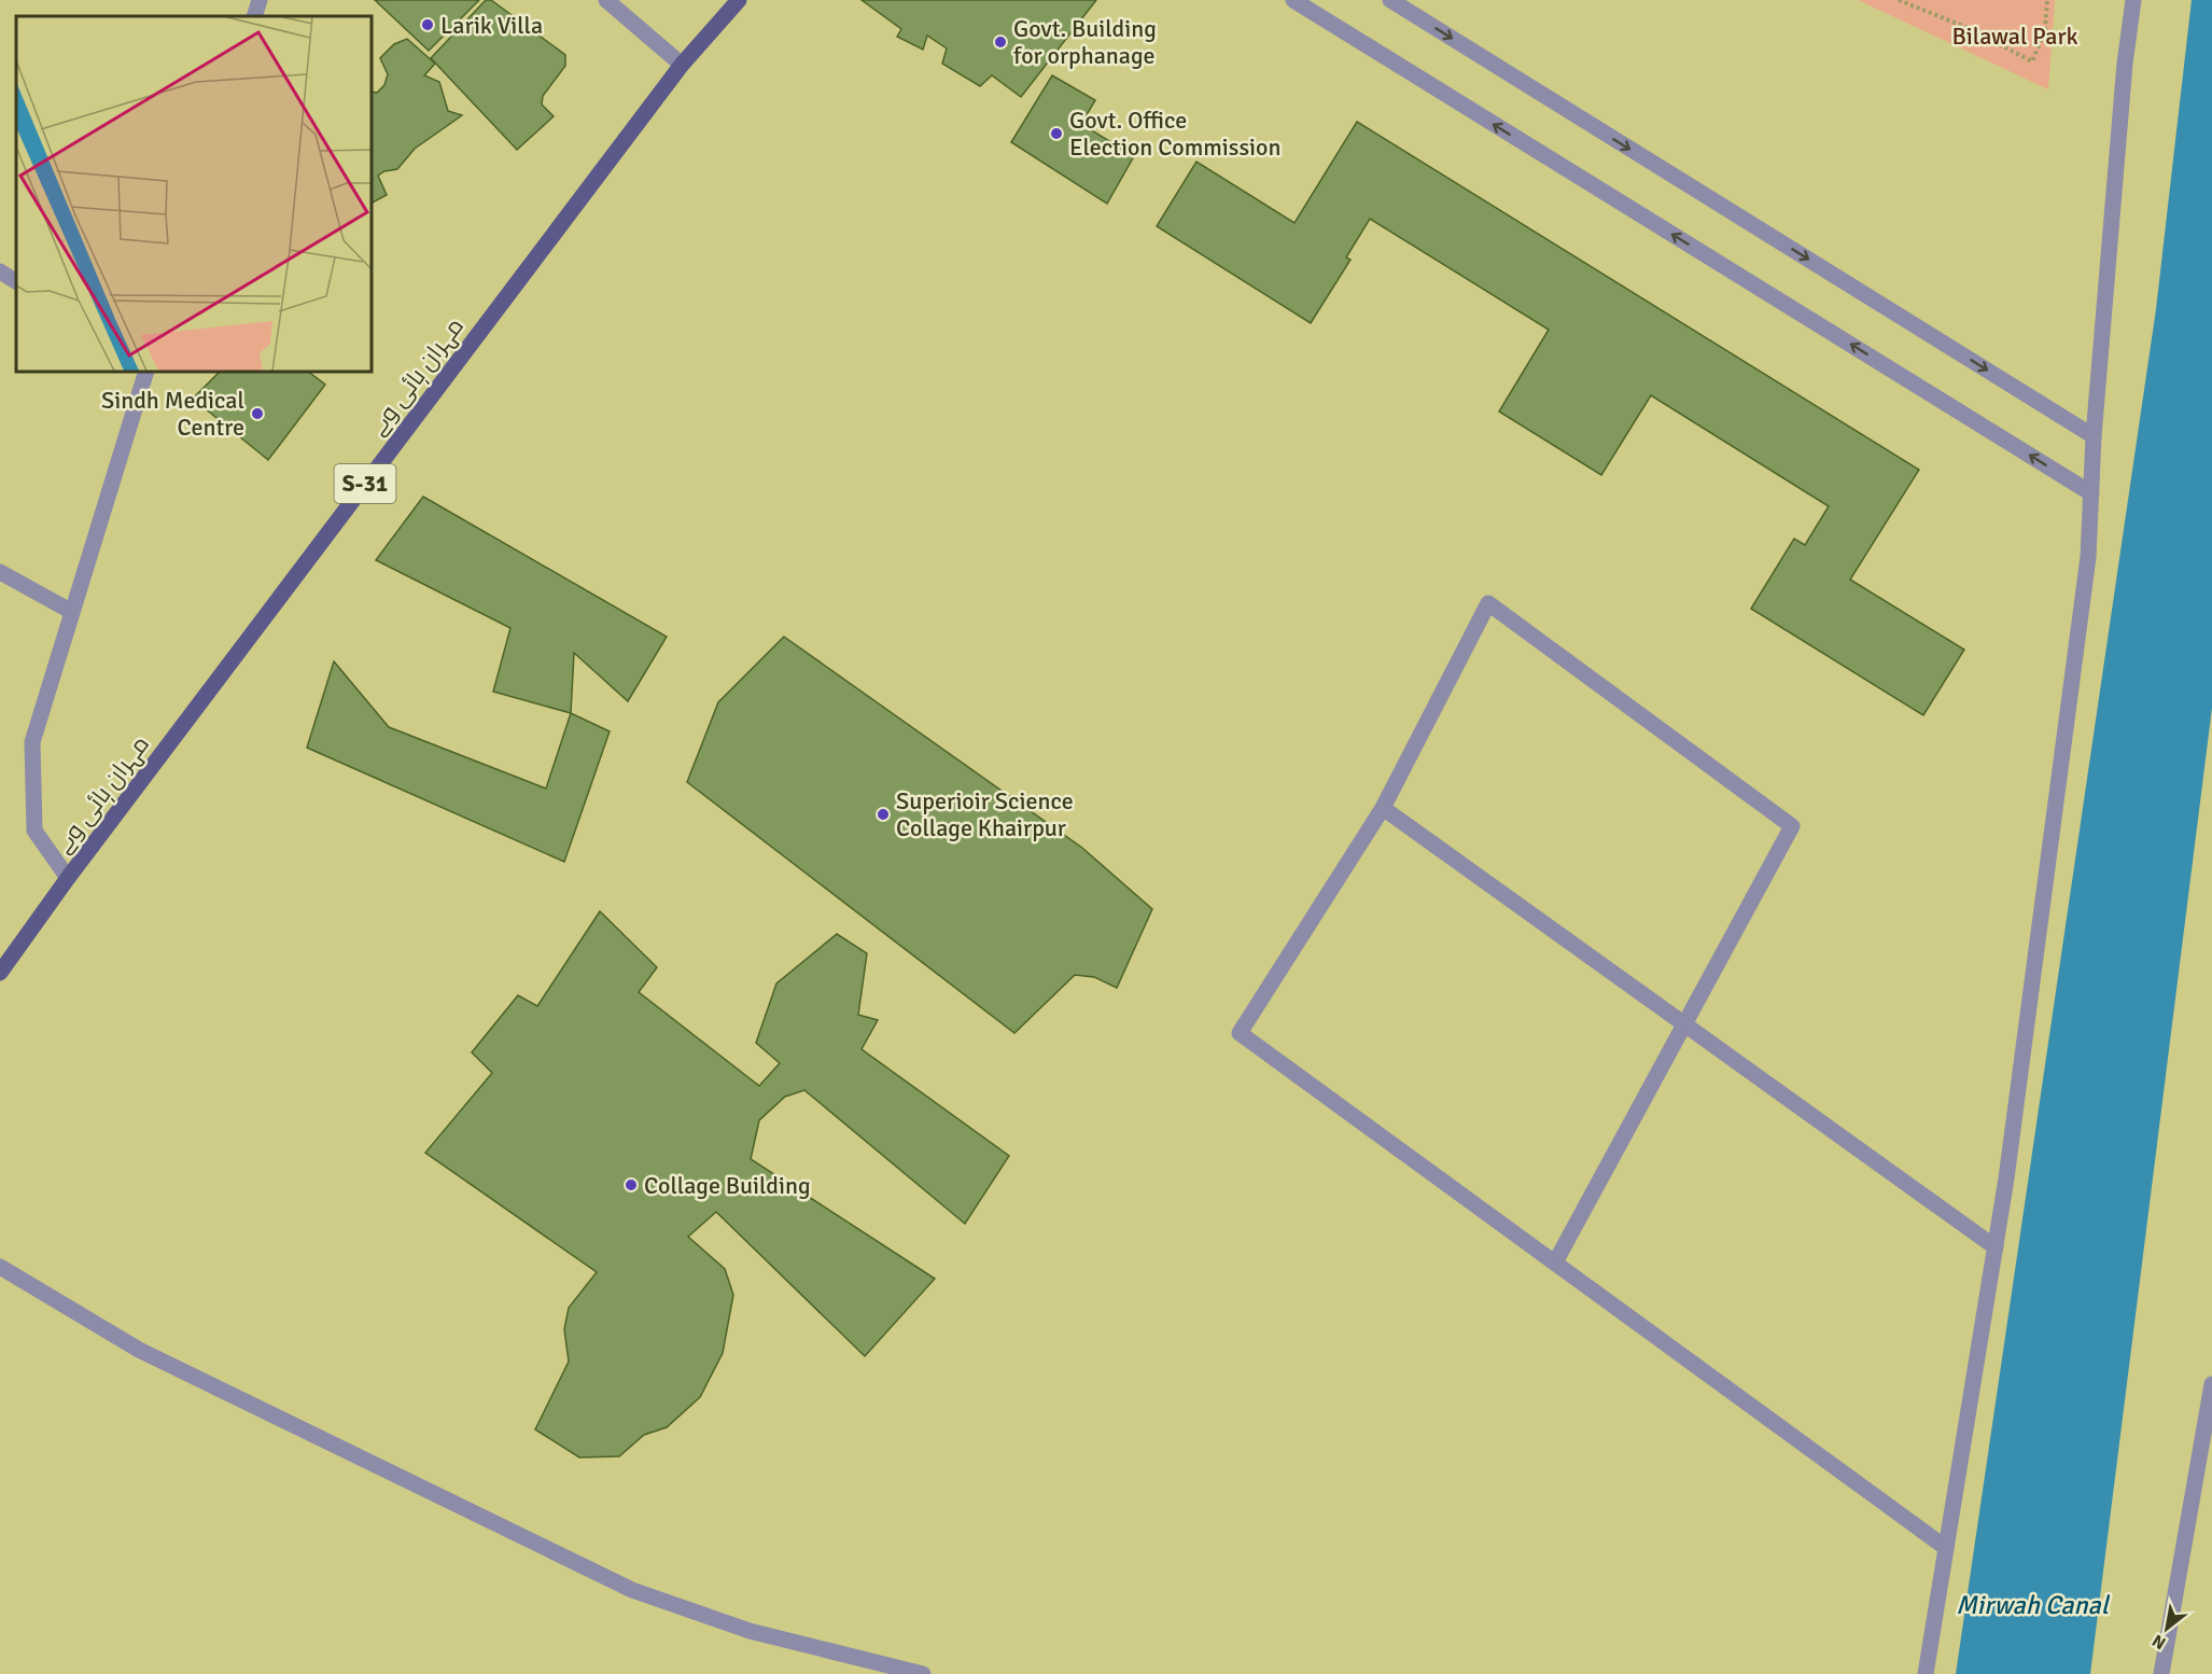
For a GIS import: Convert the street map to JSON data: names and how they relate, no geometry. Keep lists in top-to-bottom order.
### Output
{
  "streets": {
    "main road": ["مہران ہائی وے", "S-31"]
  },
  "water": ["Mirwah Canal"],
  "parks": ["Bilawal Park"],
  "places": [
    "Larik Villa",
    "Govt. Building for orphanage",
    "Govt. Office Election Commission",
    "Sindh Medical Centre",
    "Superioir Science Collage Khairpur",
    "Collage Building"
  ],
  "north": "bottom left"
}
